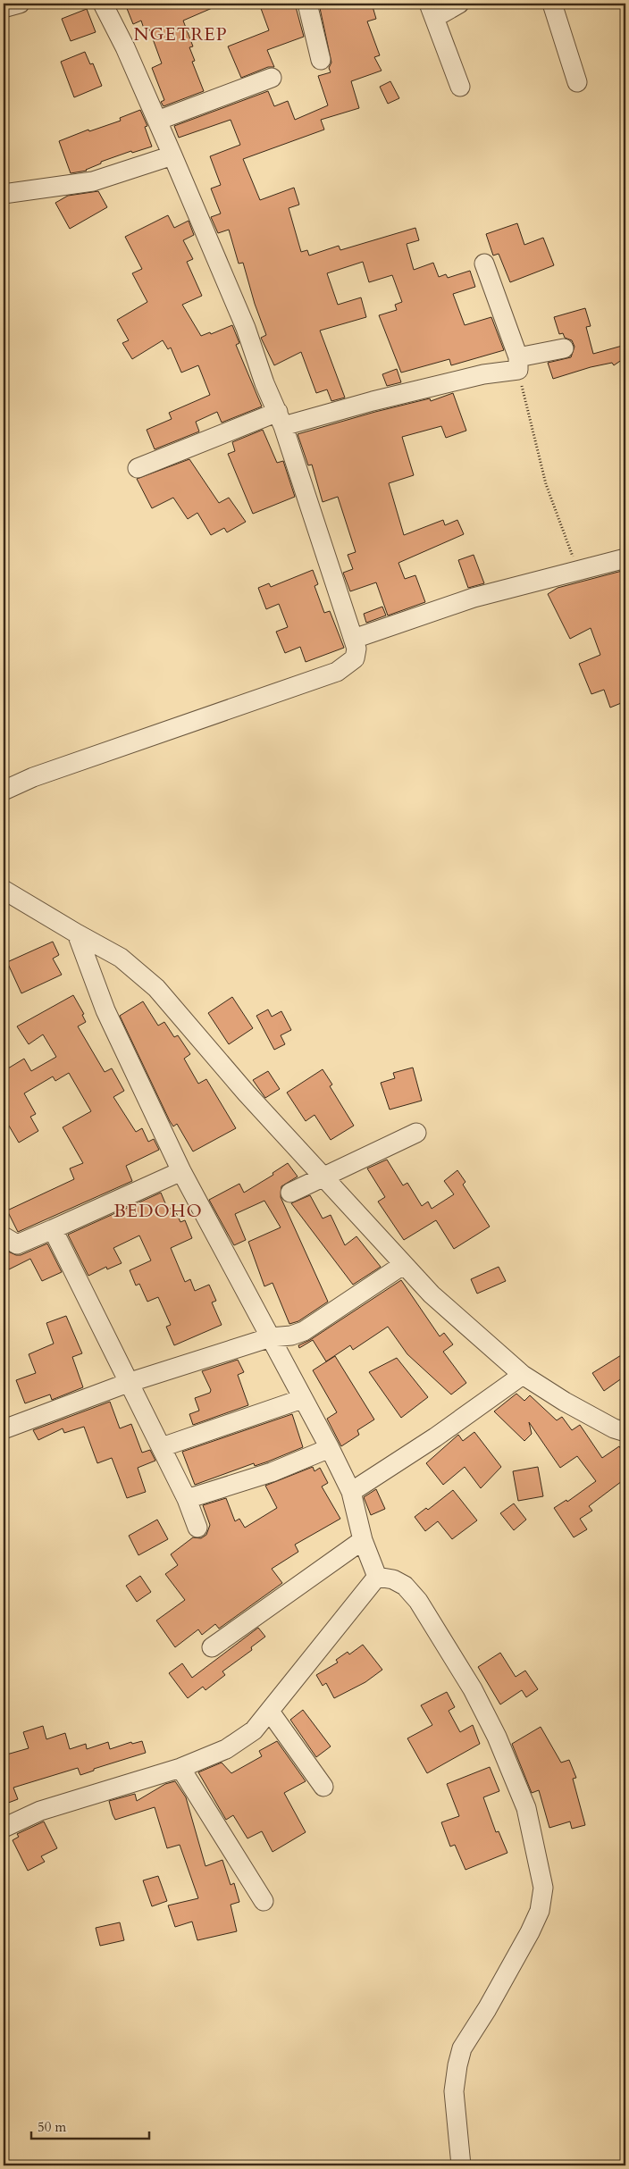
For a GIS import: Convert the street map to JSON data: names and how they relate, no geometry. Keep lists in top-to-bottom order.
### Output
{
  "districts": ["NGETREP", "BEDOHO"],
  "scale_bar": "50 m"
}
